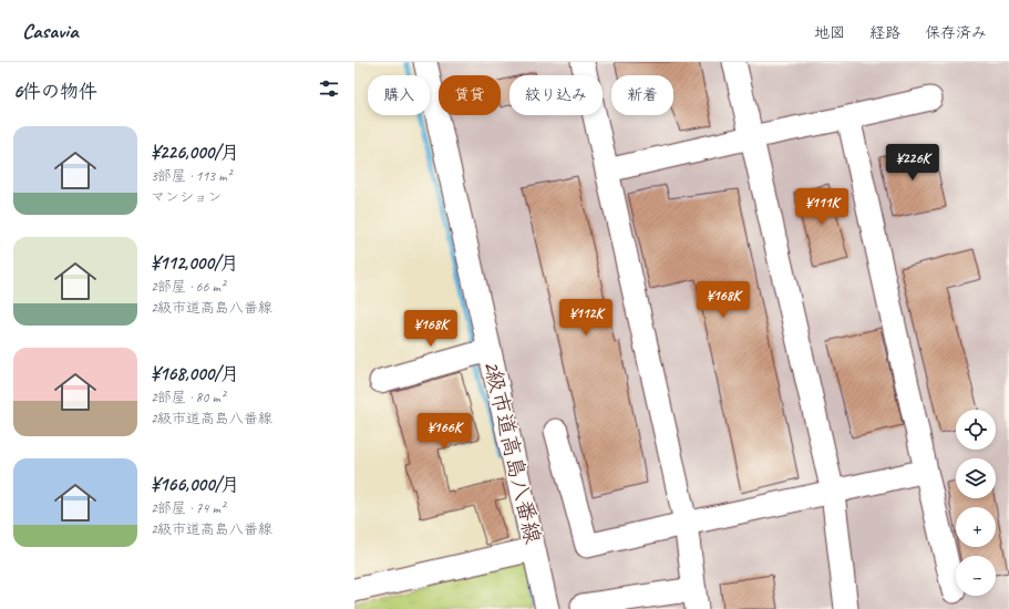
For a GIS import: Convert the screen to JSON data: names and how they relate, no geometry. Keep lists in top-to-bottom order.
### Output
{
  "streets": {
    "street": ["2級市道高島八番線"]
  },
  "page": {
    "header": "Casavia",
    "nav": ["地図", "経路", "保存済み"],
    "heading": "6件の物件",
    "chip": [
      "購入",
      "賃貸",
      "絞り込み",
      "新着"
    ],
    "list": [
      {
        "name": "¥226,000/月",
        "note": "3部屋 · 113 m² · マンション"
      },
      {
        "name": "¥112,000/月",
        "note": "2部屋 · 66 m² · 2級市道高島八番線"
      },
      {
        "name": "¥168,000/月",
        "note": "2部屋 · 80 m² · 2級市道高島八番線"
      },
      {
        "name": "¥166,000/月",
        "note": "2部屋 · 74 m² · 2級市道高島八番線"
      }
    ],
    "price": [
      "¥226K",
      "¥111K",
      "¥168K",
      "¥112K",
      "¥168K",
      "¥166K"
    ],
    "map_buttons": ["+", "−"]
  }
}
